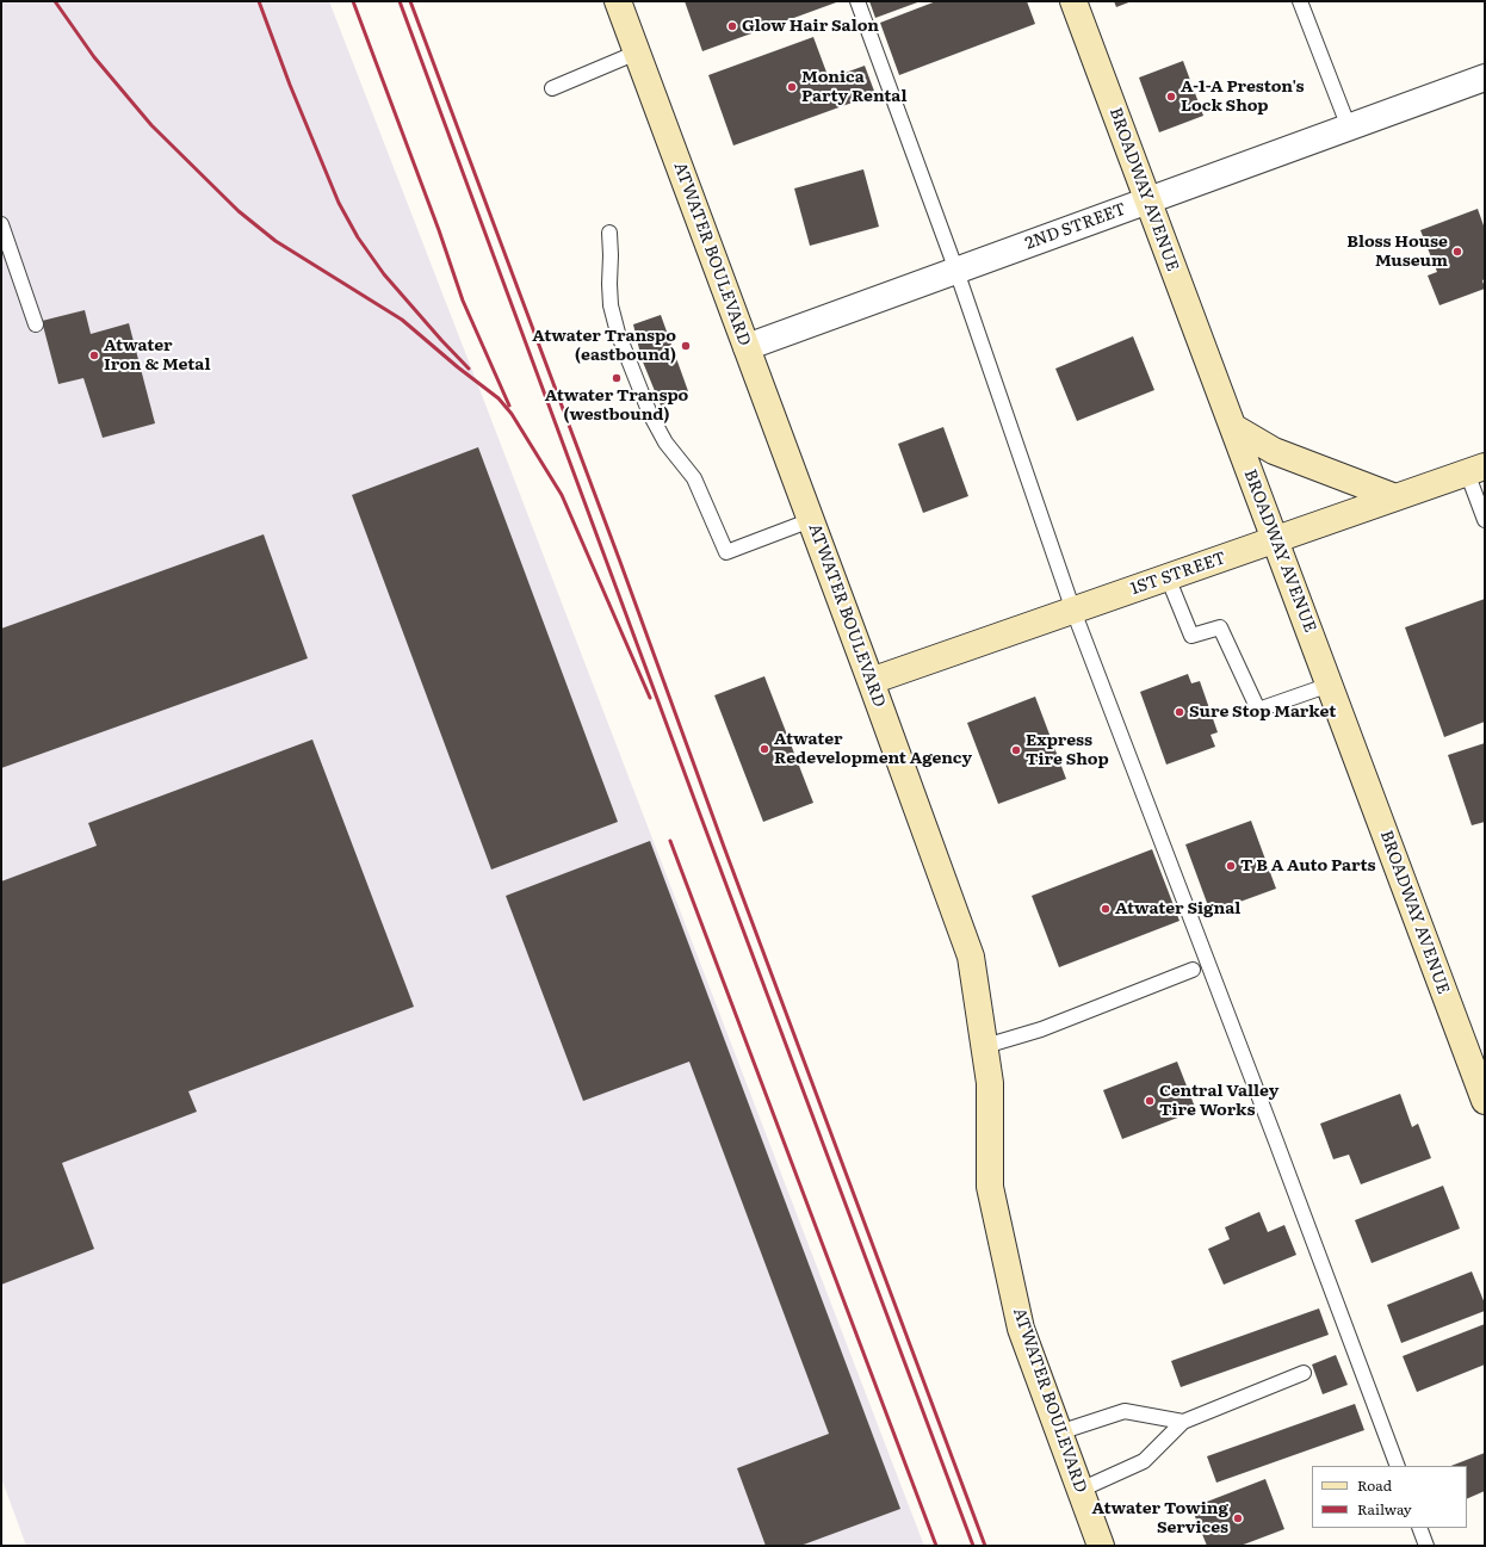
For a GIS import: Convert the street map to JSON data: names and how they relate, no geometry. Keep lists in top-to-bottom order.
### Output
{
  "streets": {
    "street": [
      "BROADWAY AVENUE",
      "2ND STREET",
      "ATWATER BOULEVARD",
      "1ST STREET"
    ]
  },
  "crossings": [
    ["BROADWAY AVENUE", "2ND STREET"],
    ["BROADWAY AVENUE", "1ST STREET"],
    ["2ND STREET", "ATWATER BOULEVARD"],
    ["ATWATER BOULEVARD", "1ST STREET"]
  ],
  "places": [
    "Glow Hair Salon",
    "Monica Party Rental",
    "A-1-A Preston's Lock Shop",
    "Bloss House Museum",
    "Atwater Transpo (eastbound)",
    "Atwater Iron & Metal",
    "Atwater Transpo (westbound)",
    "Sure Stop Market",
    "Atwater Redevelopment Agency",
    "Express Tire Shop",
    "T B A Auto Parts",
    "Atwater Signal",
    "Central Valley Tire Works",
    "Atwater Towing Services"
  ],
  "legend": ["Road", "Railway"]
}
